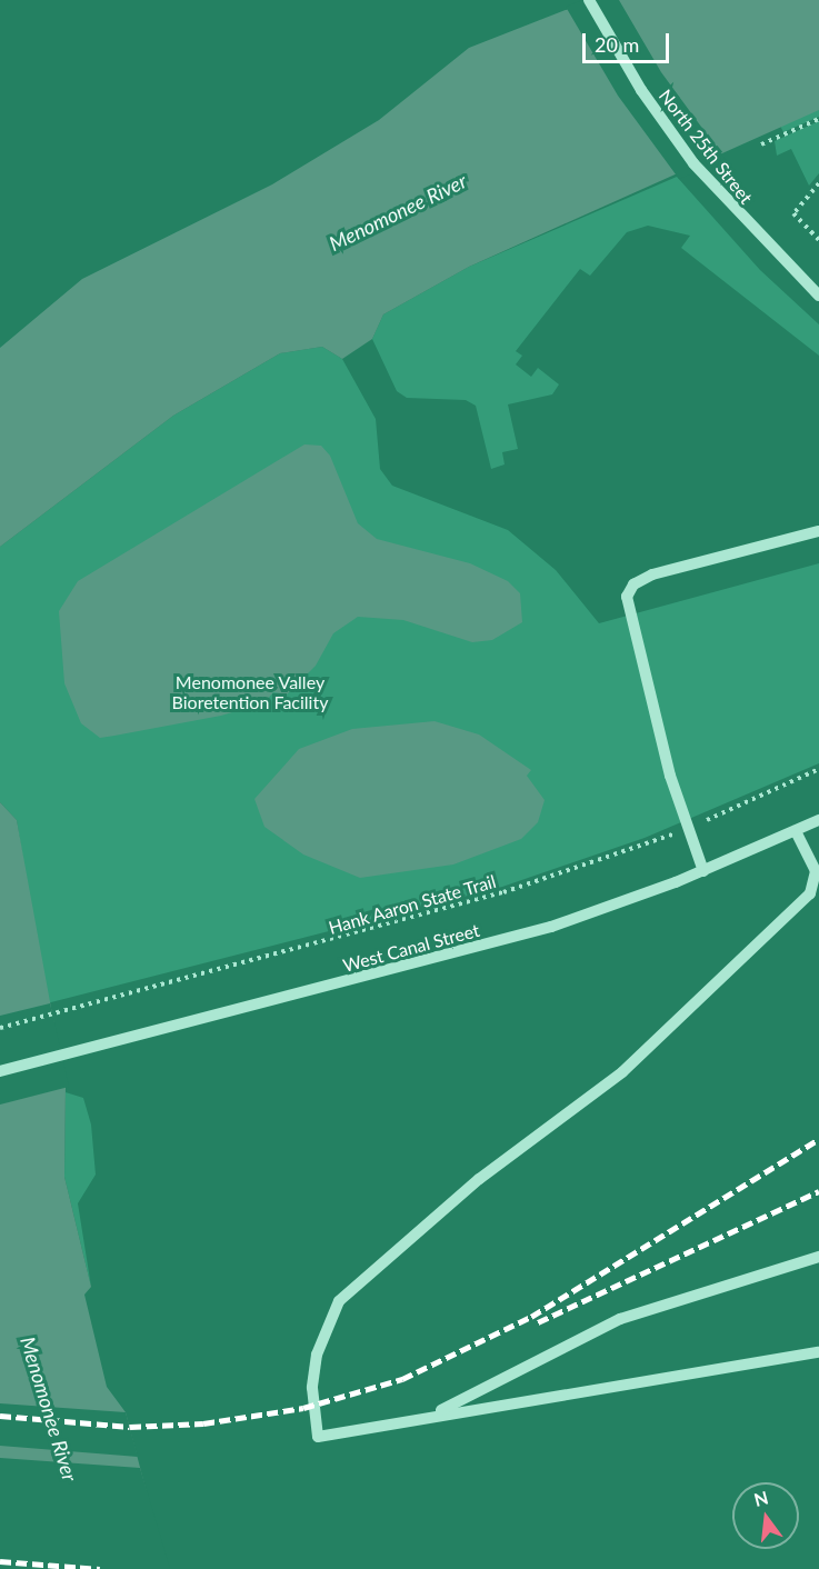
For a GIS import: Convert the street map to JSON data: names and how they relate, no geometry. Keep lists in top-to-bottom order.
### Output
{
  "streets": {
    "street": ["North 25th Street", "West Canal Street"],
    "path": ["Hank Aaron State Trail"]
  },
  "water": ["Menomonee River"],
  "parks": ["Menomonee Valley Bioretention Facility"],
  "scale_bar": "20 m",
  "north": "top"
}
